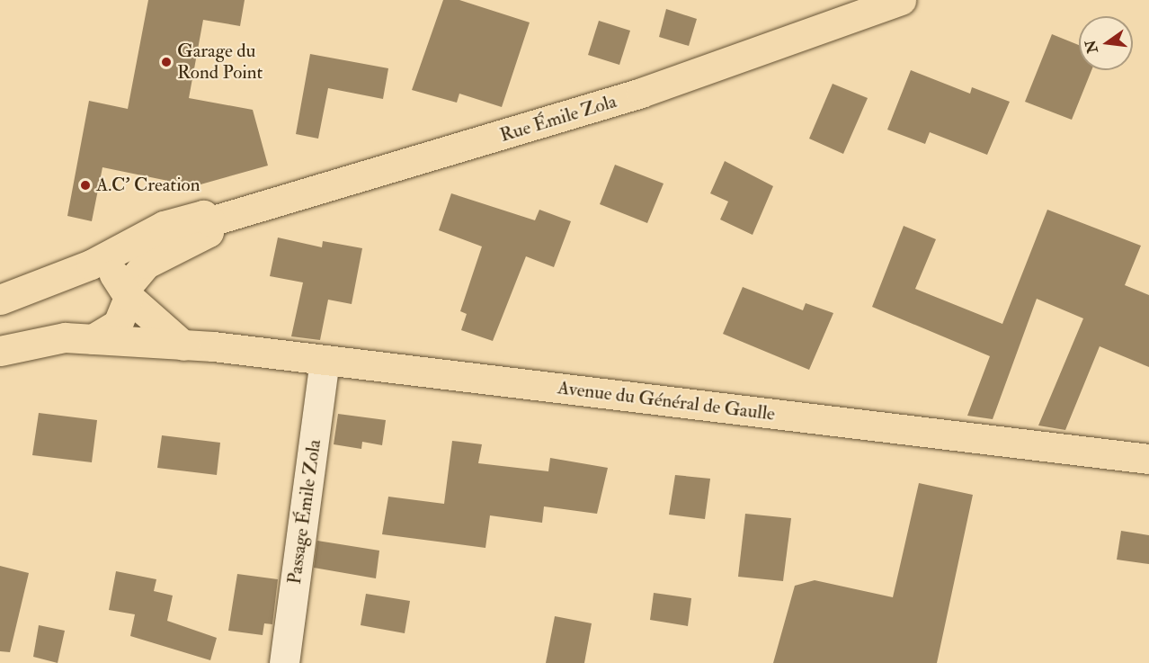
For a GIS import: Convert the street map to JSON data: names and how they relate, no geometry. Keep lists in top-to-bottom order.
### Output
{
  "streets": {
    "main road": ["Rue Émile Zola", "Avenue du Général de Gaulle"],
    "street": ["Passage Émile Zola"]
  },
  "crossings": [
    ["Avenue du Général de Gaulle", "Passage Émile Zola"]
  ],
  "places": ["Garage du Rond Point", "A.C' Creation"],
  "north": "left"
}
